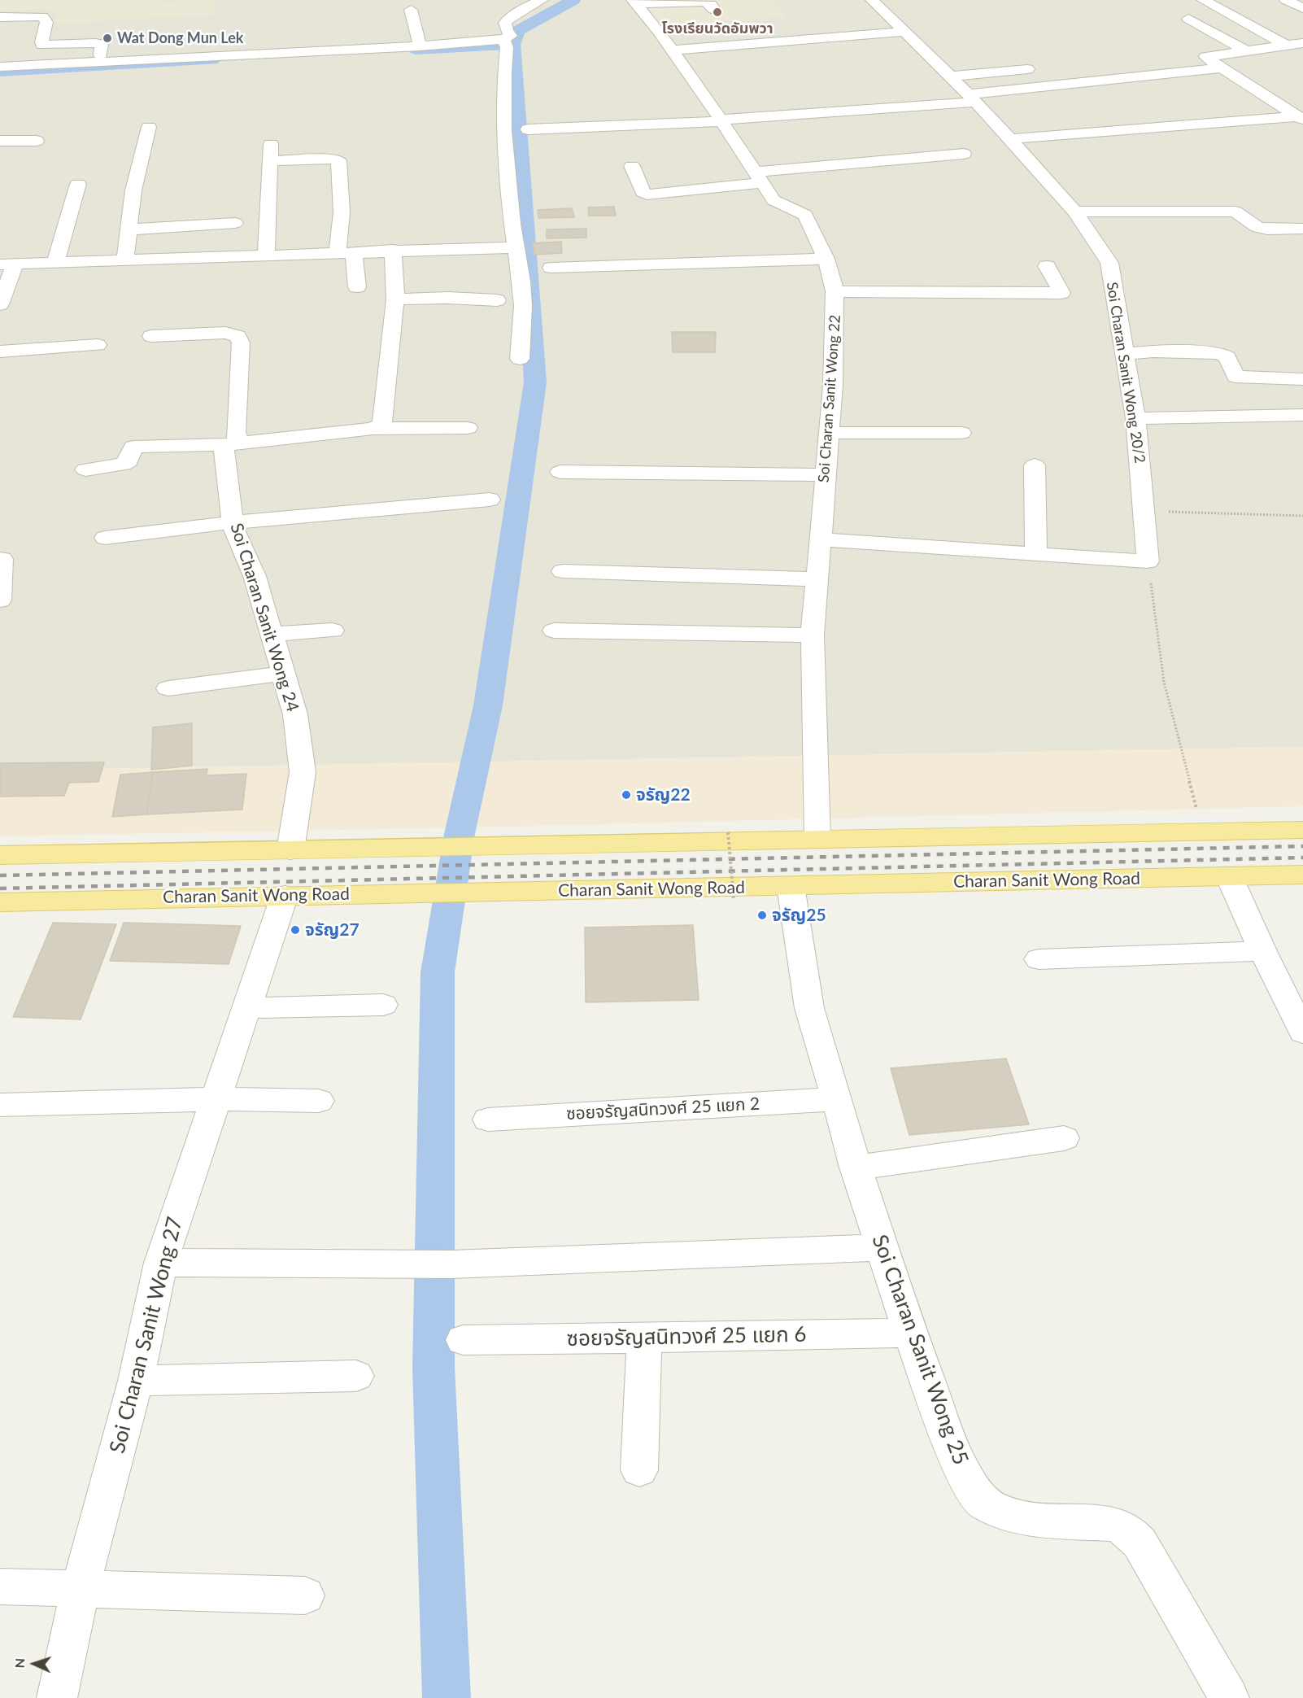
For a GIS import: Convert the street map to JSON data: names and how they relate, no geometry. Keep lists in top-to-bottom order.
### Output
{
  "streets": {
    "main road": ["Charan Sanit Wong Road"],
    "street": [
      "Soi Charan Sanit Wong 20/2",
      "Soi Charan Sanit Wong 22",
      "Soi Charan Sanit Wong 24",
      "ซอยจรัญสนิทวงศ์ 25 แยก 2",
      "Soi Charan Sanit Wong 27",
      "ซอยจรัญสนิทวงศ์ 25 แยก 6",
      "Soi Charan Sanit Wong 25"
    ]
  },
  "crossings": [
    ["Charan Sanit Wong Road", "Soi Charan Sanit Wong 27"],
    ["Charan Sanit Wong Road", "Soi Charan Sanit Wong 25"],
    ["ซอยจรัญสนิทวงศ์ 25 แยก 2", "Soi Charan Sanit Wong 25"],
    ["ซอยจรัญสนิทวงศ์ 25 แยก 6", "Soi Charan Sanit Wong 25"]
  ],
  "places": [
    "โรงเรียนวัดอัมพวา",
    "Wat Dong Mun Lek",
    "จรัญ22",
    "จรัญ25",
    "จรัญ27"
  ],
  "north": "left"
}
